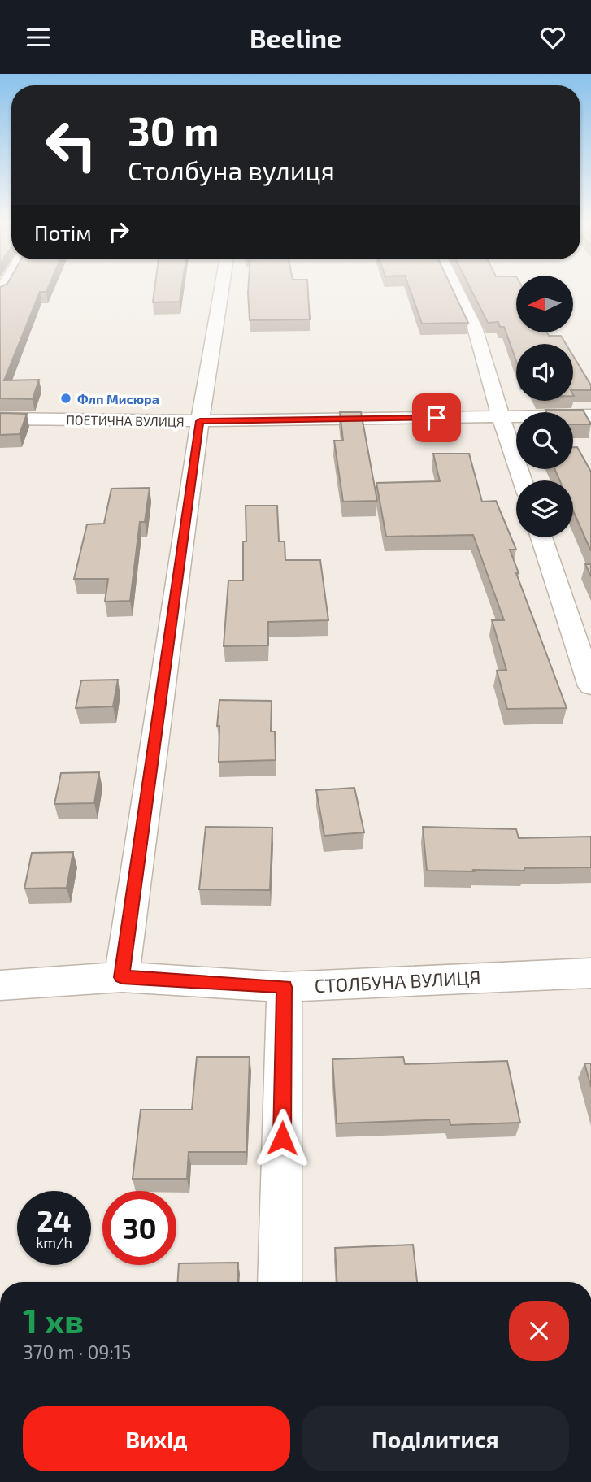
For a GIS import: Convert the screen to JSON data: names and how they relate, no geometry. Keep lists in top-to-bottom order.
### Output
{
  "streets": {
    "street": ["ПОЕТИЧНА ВУЛИЦЯ", "СТОЛБУНА ВУЛИЦЯ"]
  },
  "places": ["Флп Мисюра"],
  "north": "left",
  "page": {
    "header": "Beeline",
    "turn": ["30 m", "Столбуна вулиця"],
    "then": "Потім",
    "speed": "24 km/h",
    "limit": "30",
    "heading": ["1 хв", "370 m · 09:15"],
    "buttons": ["Вихід", "Поділитися"]
  }
}
